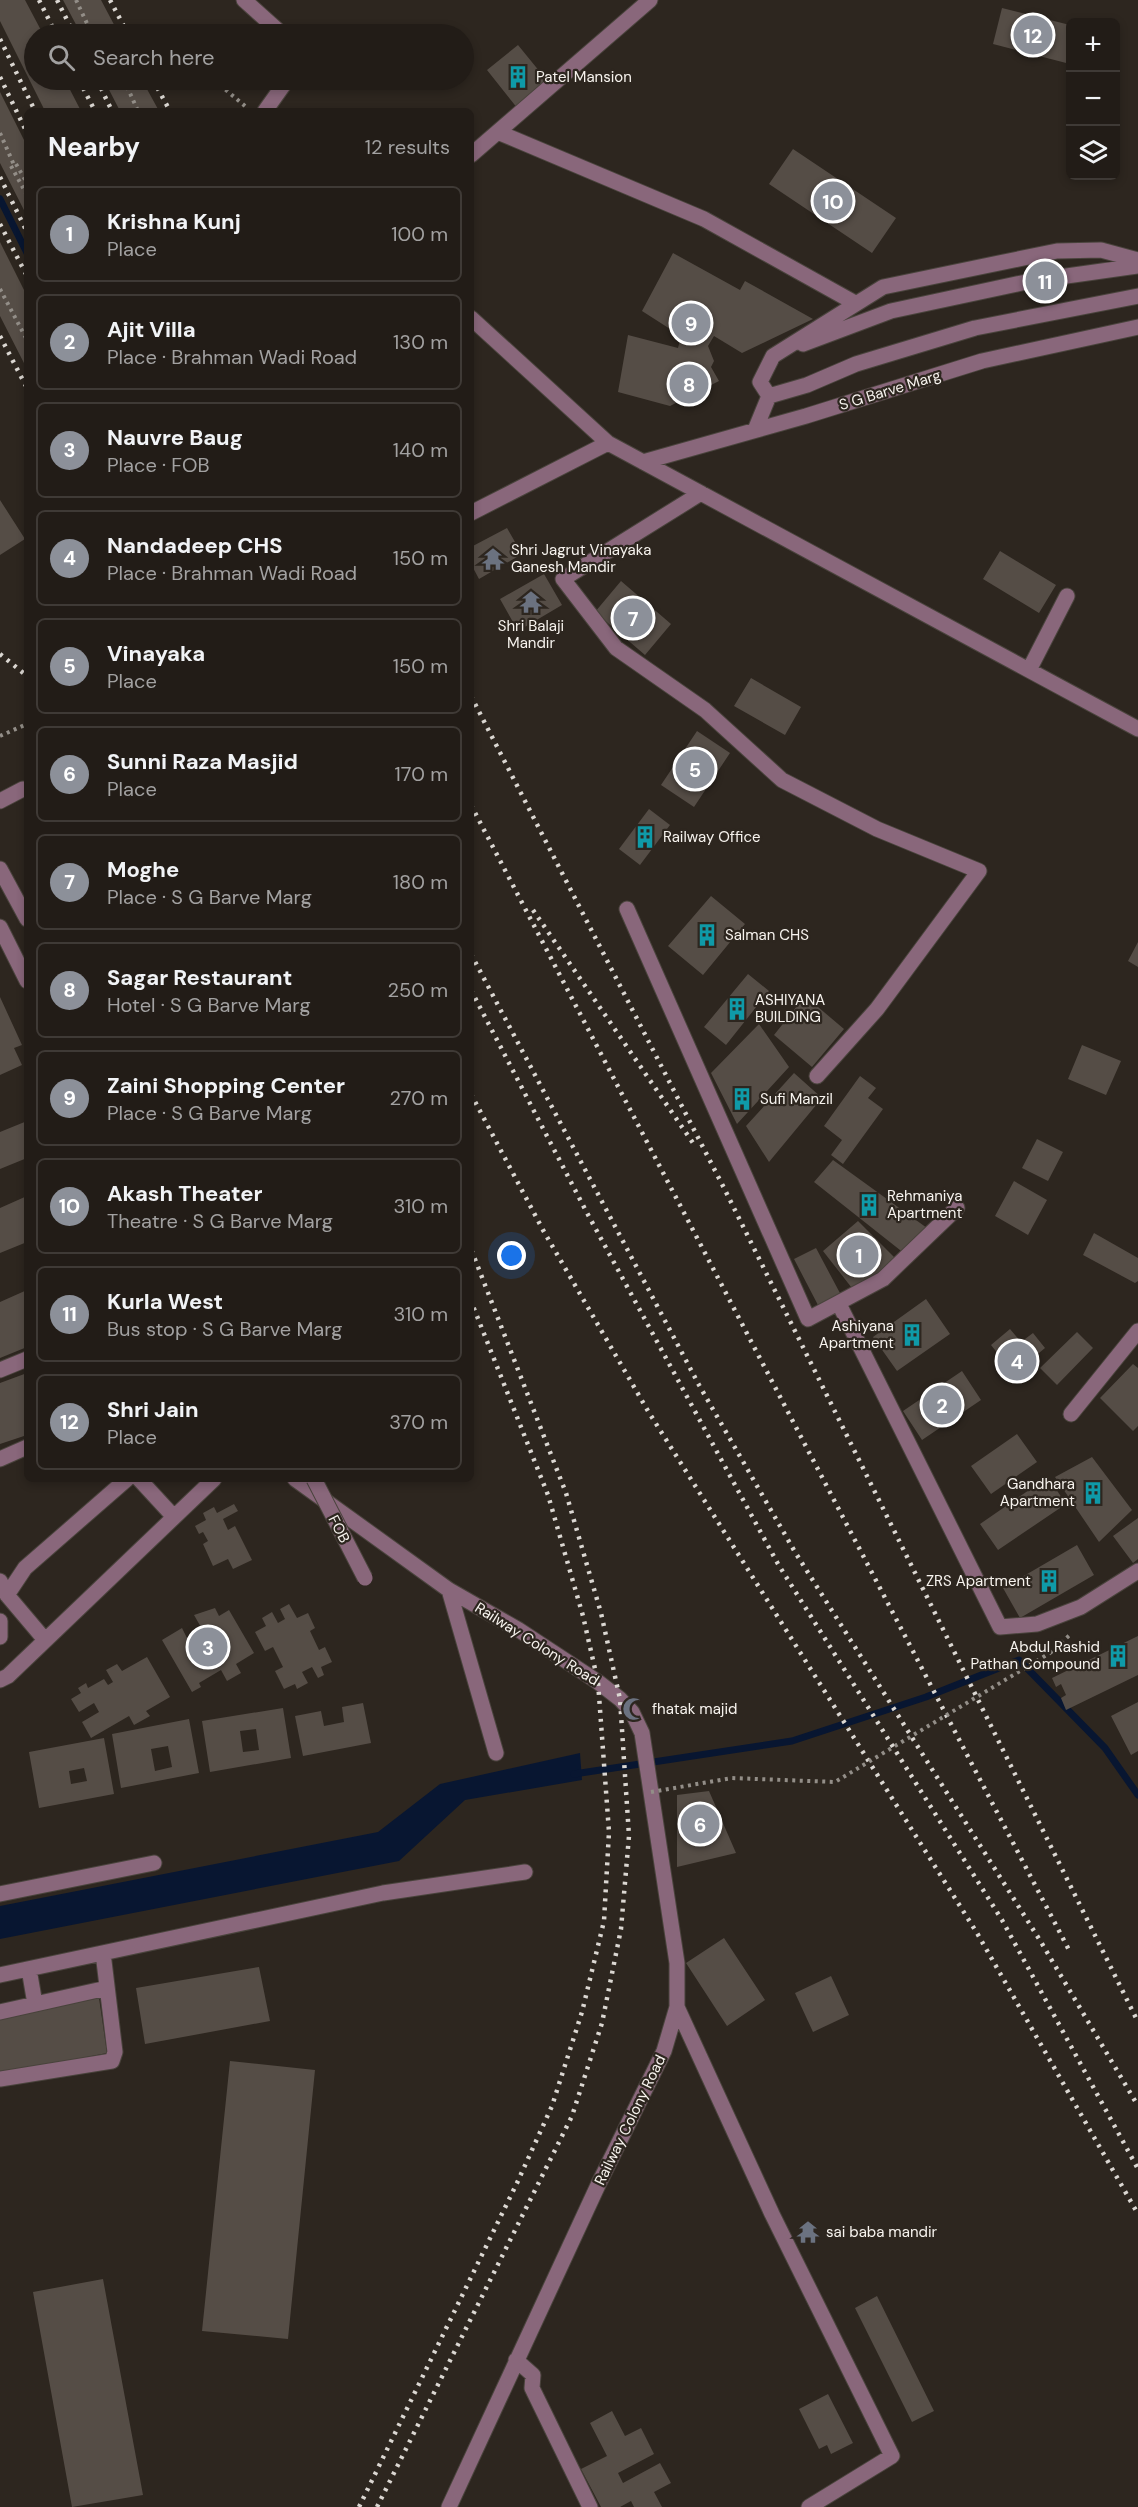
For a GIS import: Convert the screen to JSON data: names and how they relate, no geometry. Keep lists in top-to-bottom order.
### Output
{
  "streets": {
    "street": ["S G Barve Marg", "FOB", "Railway Colony Road"]
  },
  "places": {
    "building": [
      "Patel Mansion",
      "Railway Office",
      "Salman CHS",
      "ASHIYANA BUILDING",
      "Sufi Manzil",
      "Rehmaniya Apartment",
      "Ashiyana Apartment",
      "Gandhara Apartment",
      "ZRS Apartment",
      "Abdul Rashid Pathan Compound"
    ],
    "temple": ["Shri Jagrut Vinayaka Ganesh Mandir", "Shri Balaji Mandir", "sai baba mandir"],
    "mosque": ["fhatak majid"]
  },
  "page": {
    "pins": [
      "12",
      "10",
      "11",
      "9",
      "8",
      "7",
      "5",
      "1",
      "4",
      "2",
      "3",
      "6"
    ],
    "map_buttons": ["+", "−"],
    "search": "Search here",
    "heading": ["Nearby", "12 results"],
    "list": [
      {
        "mark": "1",
        "name": "Krishna Kunj",
        "note": "Place",
        "value": "100 m"
      },
      {
        "mark": "2",
        "name": "Ajit Villa",
        "note": "Place · Brahman Wadi Road",
        "value": "130 m"
      },
      {
        "mark": "3",
        "name": "Nauvre Baug",
        "note": "Place · FOB",
        "value": "140 m"
      },
      {
        "mark": "4",
        "name": "Nandadeep CHS",
        "note": "Place · Brahman Wadi Road",
        "value": "150 m"
      },
      {
        "mark": "5",
        "name": "Vinayaka",
        "note": "Place",
        "value": "150 m"
      },
      {
        "mark": "6",
        "name": "Sunni Raza Masjid",
        "note": "Place",
        "value": "170 m"
      },
      {
        "mark": "7",
        "name": "Moghe",
        "note": "Place · S G Barve Marg",
        "value": "180 m"
      },
      {
        "mark": "8",
        "name": "Sagar Restaurant",
        "note": "Hotel · S G Barve Marg",
        "value": "250 m"
      },
      {
        "mark": "9",
        "name": "Zaini Shopping Center",
        "note": "Place · S G Barve Marg",
        "value": "270 m"
      },
      {
        "mark": "10",
        "name": "Akash Theater",
        "note": "Theatre · S G Barve Marg",
        "value": "310 m"
      },
      {
        "mark": "11",
        "name": "Kurla West",
        "note": "Bus stop · S G Barve Marg",
        "value": "310 m"
      },
      {
        "mark": "12",
        "name": "Shri Jain",
        "note": "Place",
        "value": "370 m"
      }
    ]
  }
}
